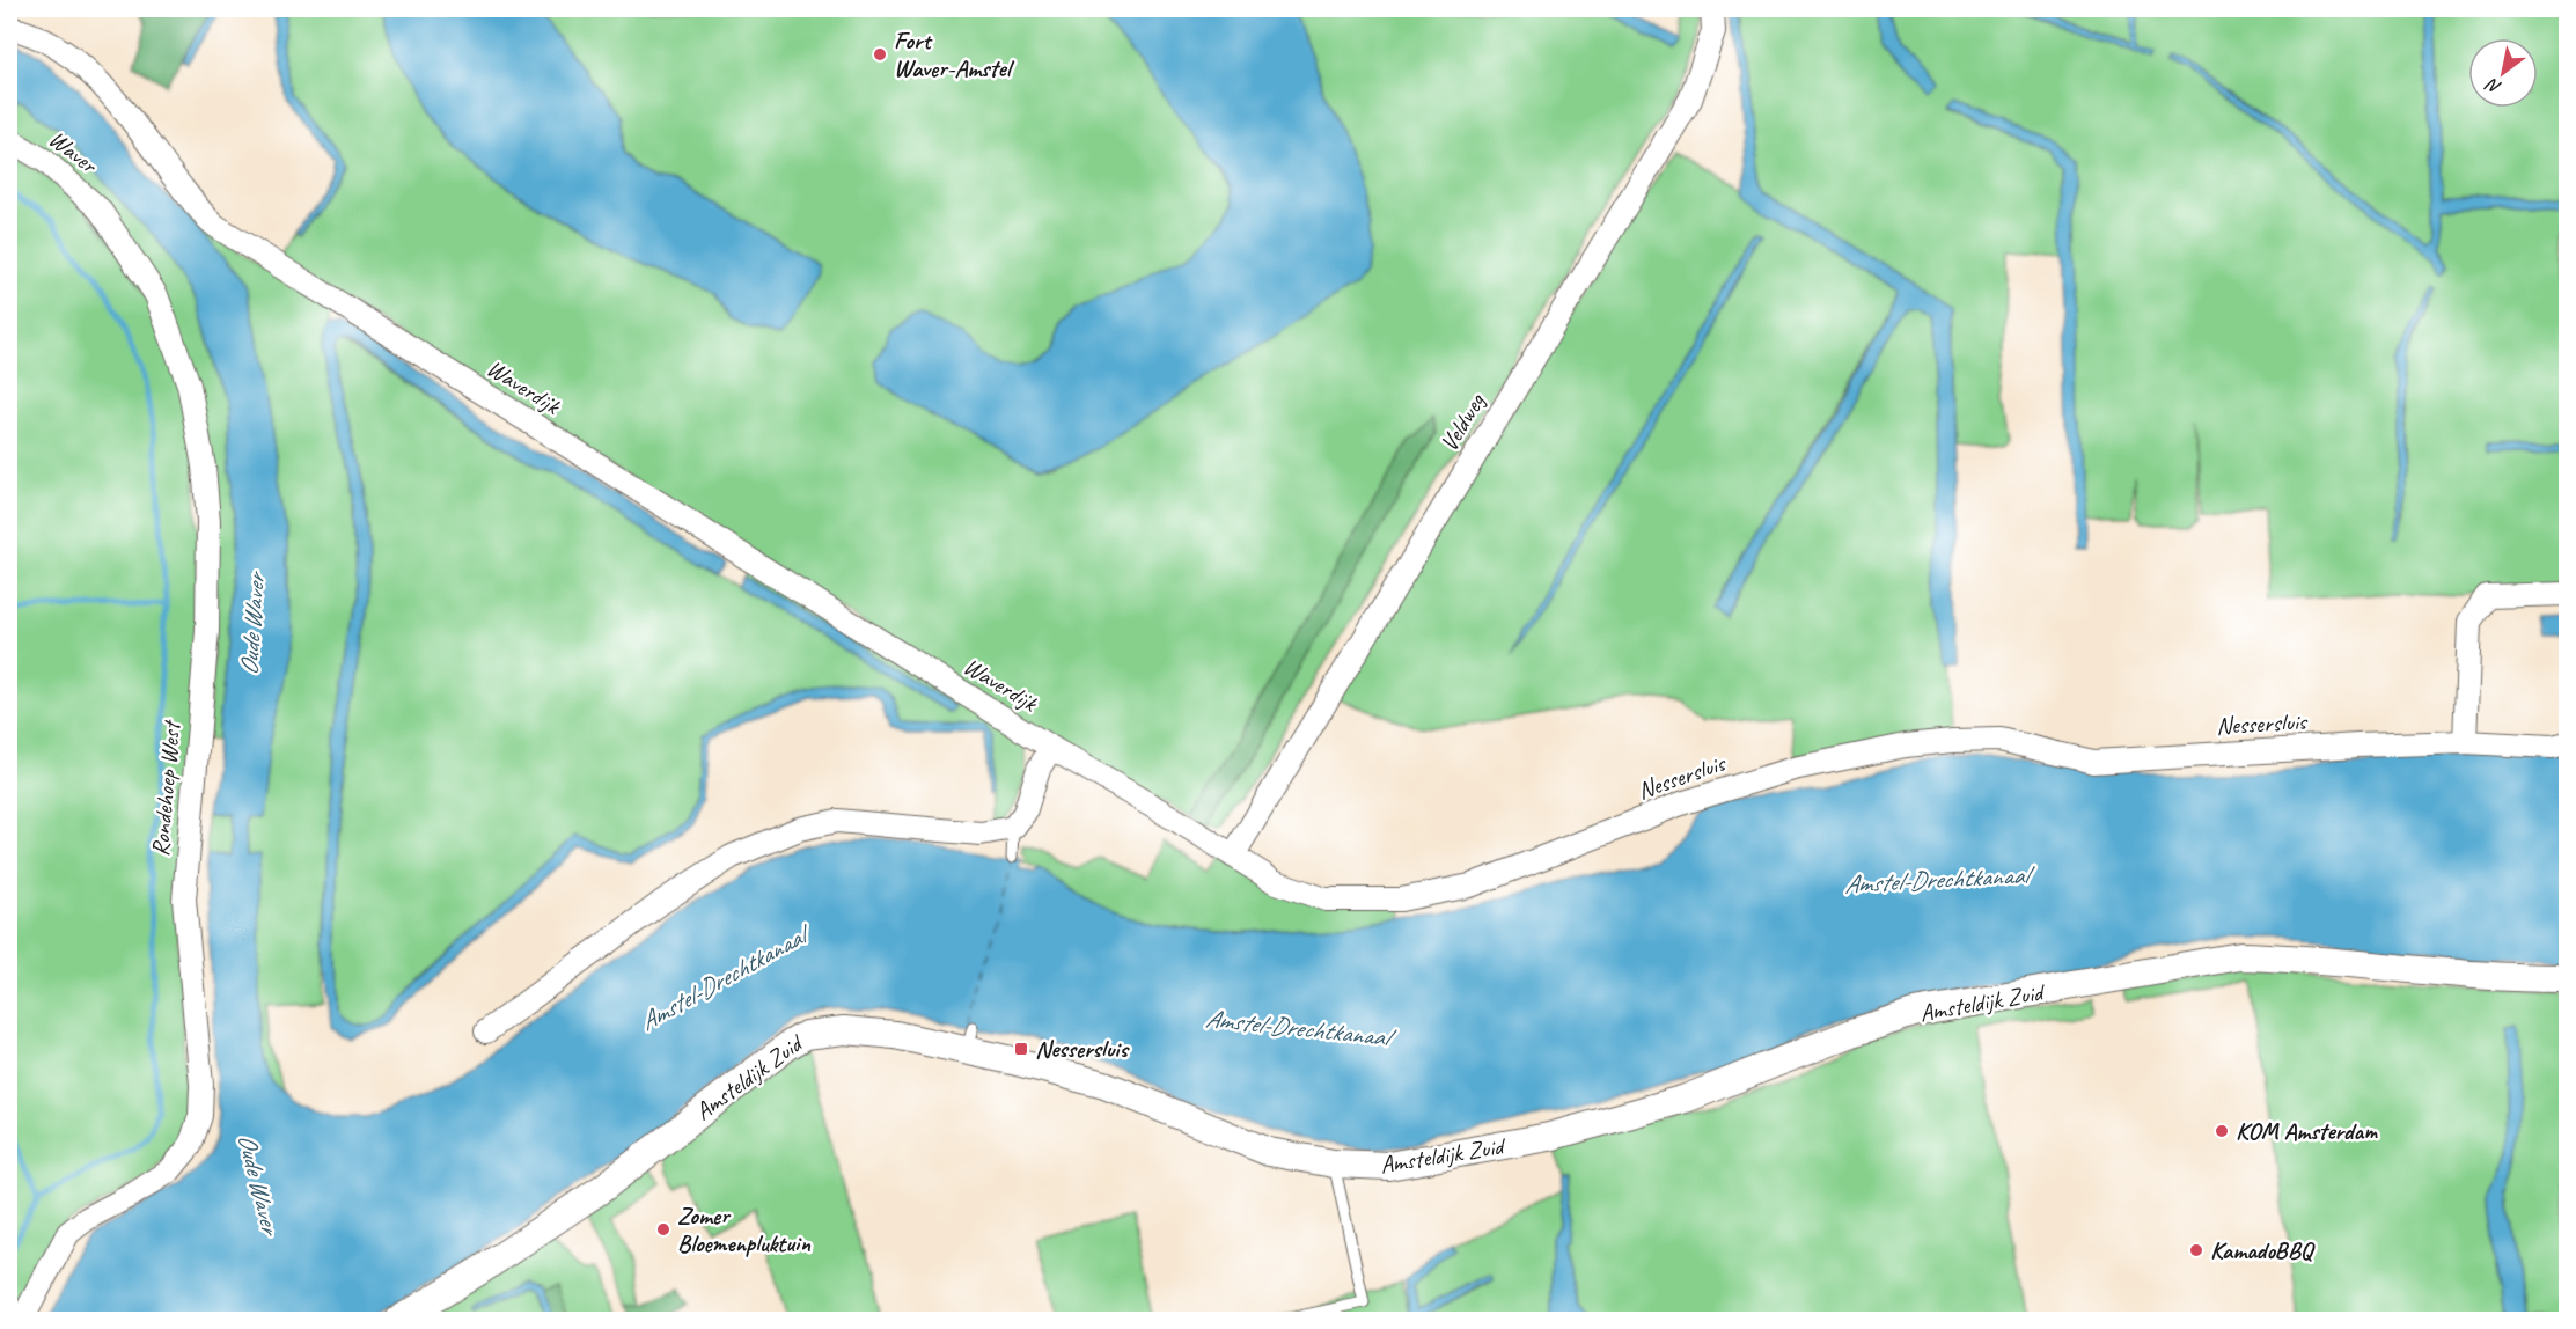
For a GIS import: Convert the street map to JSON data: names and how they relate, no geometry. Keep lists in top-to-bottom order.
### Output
{
  "streets": {
    "street": [
      "Waver",
      "Waverdijk",
      "Veldweg",
      "Nessersluis",
      "Rondehoep West",
      "Amsteldijk Zuid"
    ]
  },
  "crossings": [
    ["Waver", "Rondehoep West"],
    ["Waverdijk", "Nessersluis"],
    ["Veldweg", "Nessersluis"]
  ],
  "water": ["Oude Waver", "Amstel-Drechtkanaal"],
  "places": {
    "other": [
      "Fort Waver-Amstel",
      "KOM Amsterdam",
      "Zomer Bloemenpluktuin",
      "KamadoBBQ"
    ],
    "transit": ["Nessersluis"]
  },
  "north": "bottom left"
}
